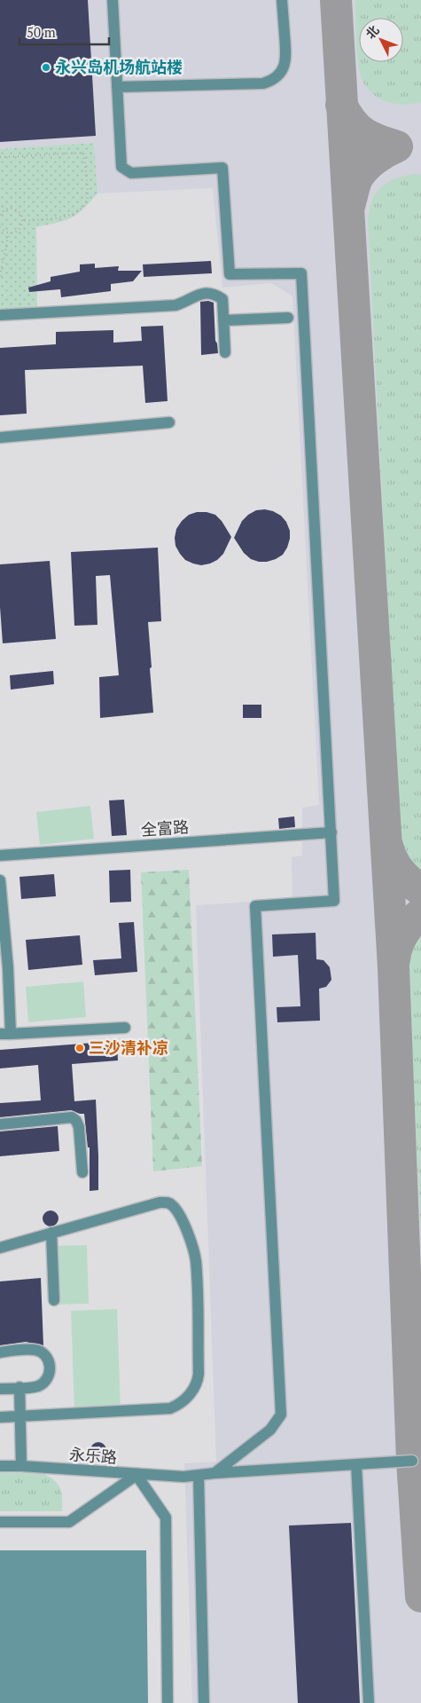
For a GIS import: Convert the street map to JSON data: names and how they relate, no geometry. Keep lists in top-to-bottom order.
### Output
{
  "streets": {
    "street": ["全富路", "永乐路"]
  },
  "places": ["永兴岛机场航站楼", "三沙清补凉"],
  "scale_bar": "50 m",
  "north": "top left"
}
